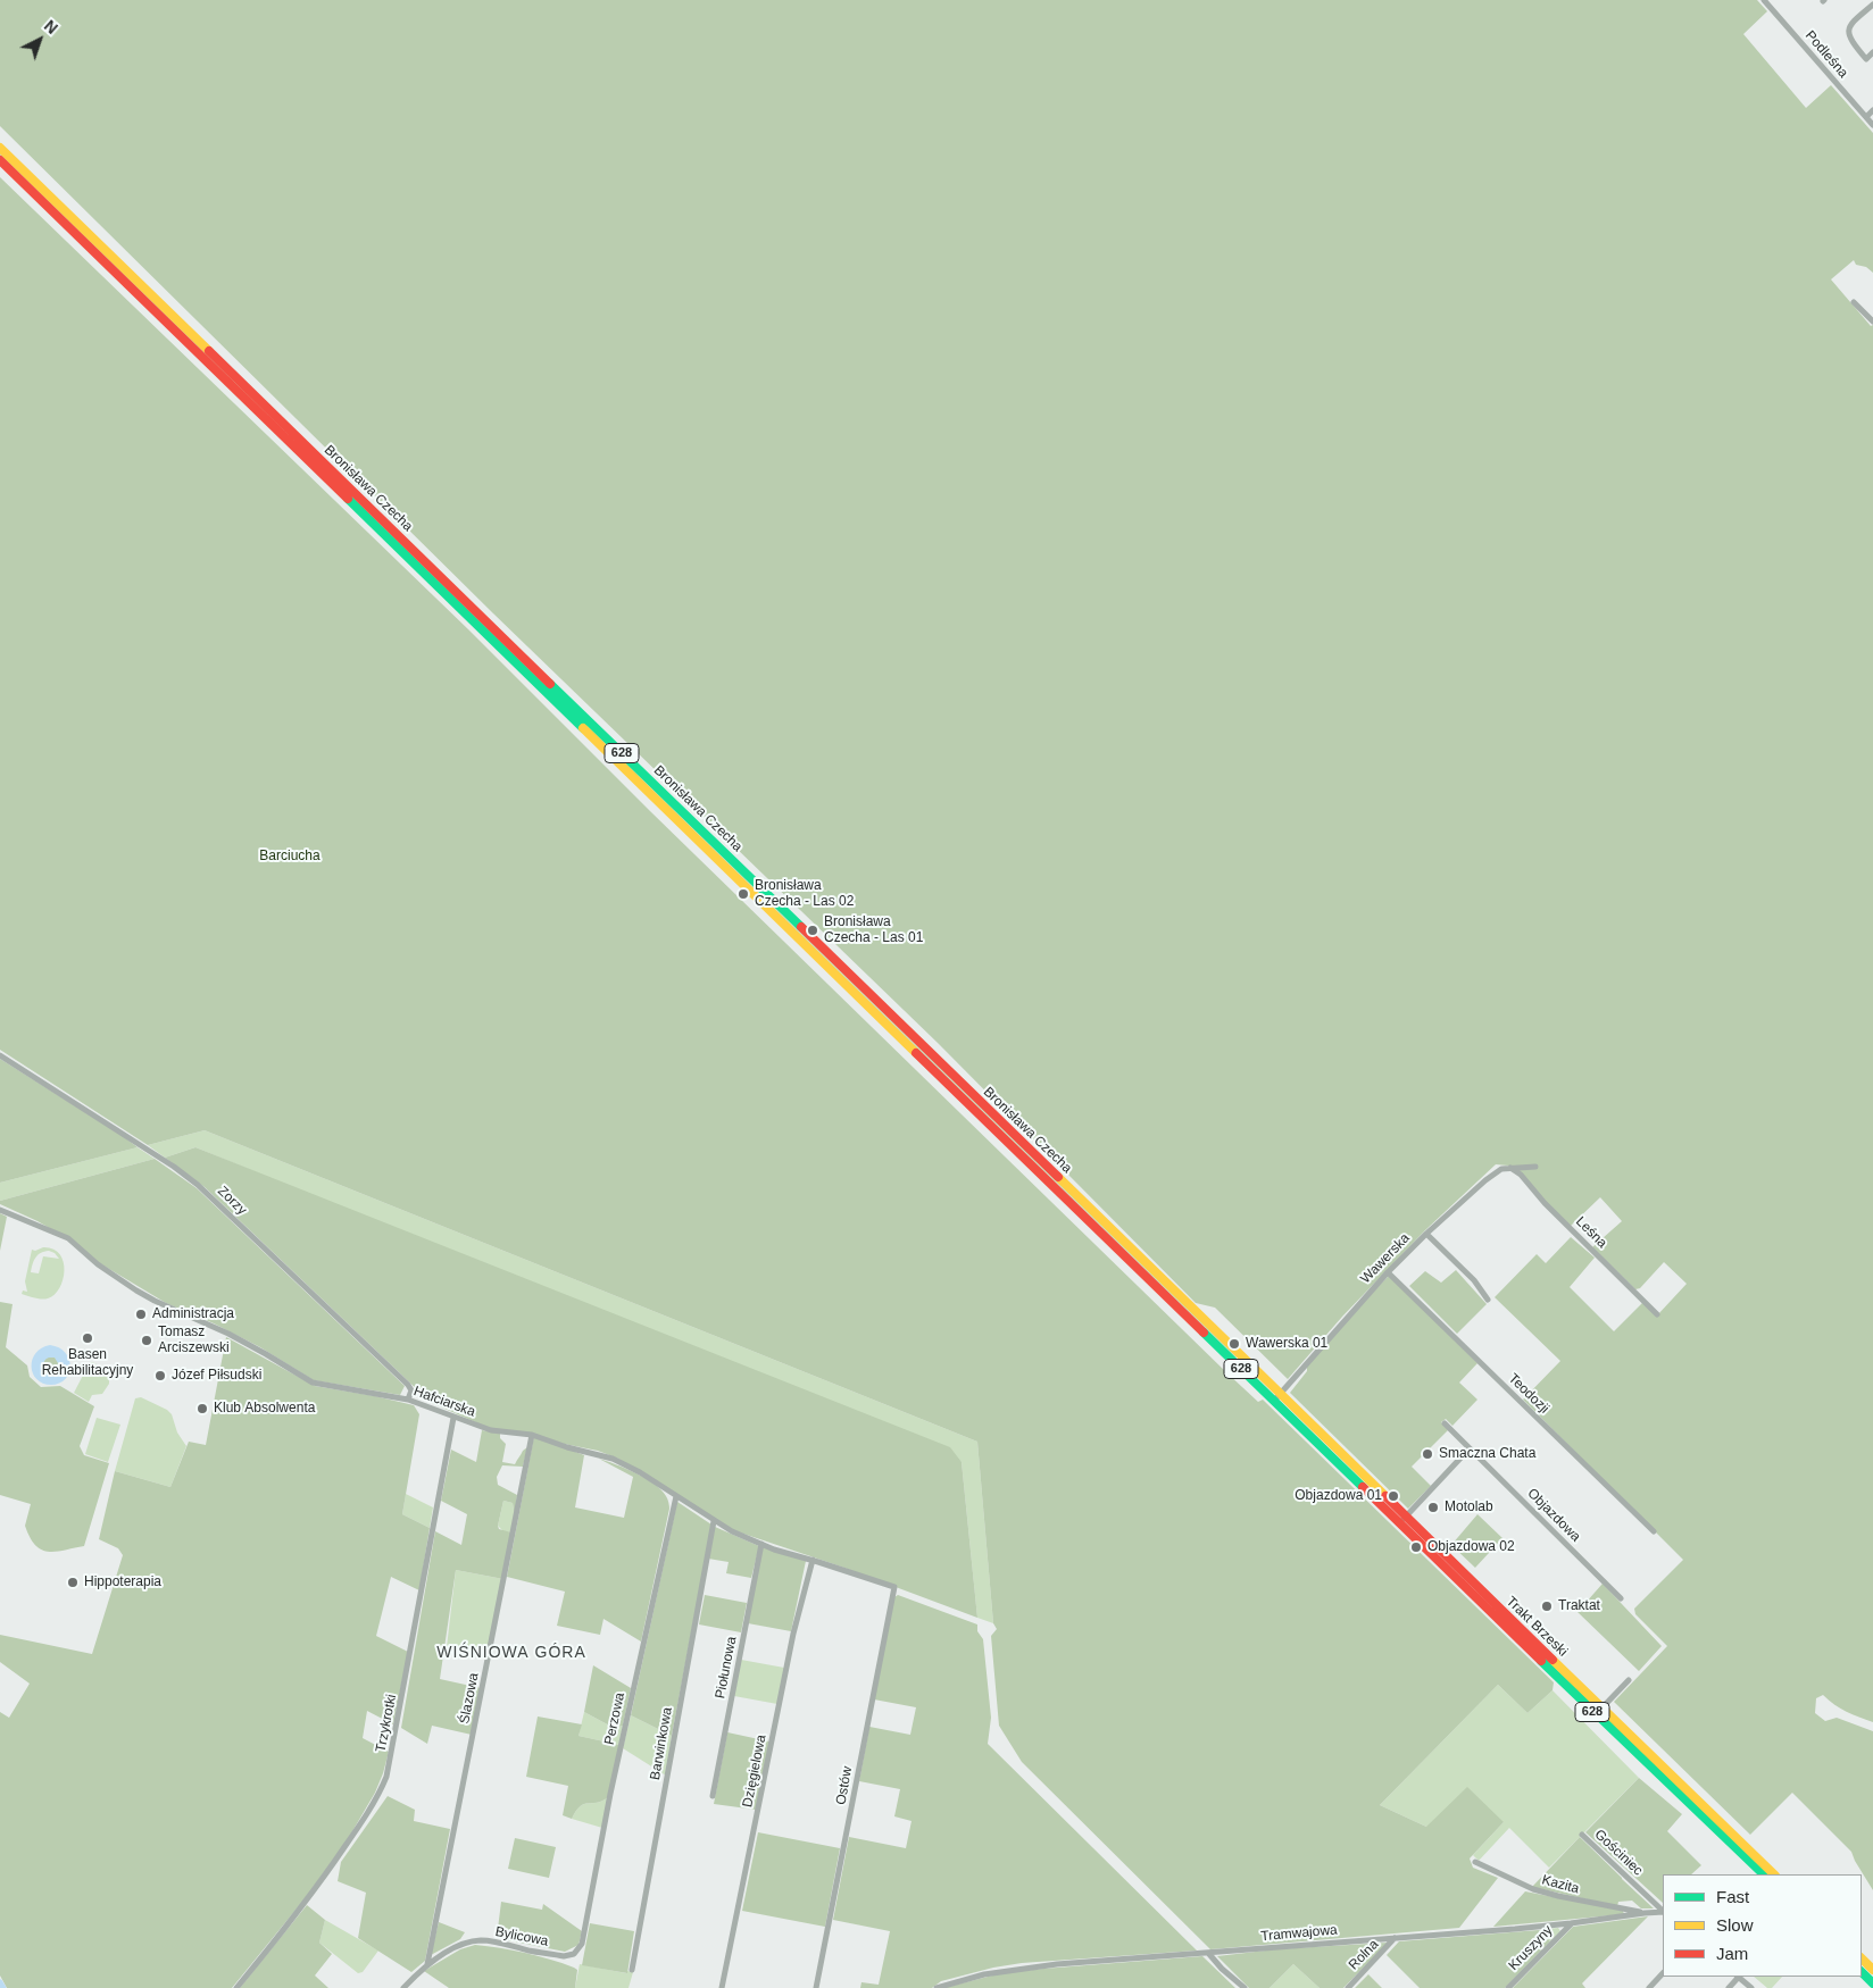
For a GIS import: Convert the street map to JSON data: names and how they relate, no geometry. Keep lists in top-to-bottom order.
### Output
{
  "streets": {
    "main road": ["Bronisława Czecha", "628", "Trakt Brzeski"],
    "street": [
      "Podleśna",
      "Zorzy",
      "Leśna",
      "Wawerska",
      "Teodozji",
      "Hafciarska",
      "Objazdowa",
      "Piołunowa",
      "Ślazowa",
      "Perzowa",
      "Trzykrotki",
      "Barwinkowa",
      "Dzięgielowa",
      "Ostów",
      "Gościniec",
      "Kazita",
      "Tramwajowa",
      "Bylicowa",
      "Kruszyny",
      "Rolna"
    ]
  },
  "crossings": [
    ["Bronisława Czecha", "Wawerska"],
    ["Bronisława Czecha", "Trakt Brzeski"],
    ["Zorzy", "Hafciarska"],
    ["Leśna", "Wawerska"],
    ["Wawerska", "Teodozji"],
    ["Wawerska", "Trakt Brzeski"],
    ["Hafciarska", "Piołunowa"],
    ["Hafciarska", "Ślazowa"],
    ["Hafciarska", "Perzowa"],
    ["Hafciarska", "Trzykrotki"],
    ["Hafciarska", "Barwinkowa"],
    ["Hafciarska", "Dzięgielowa"],
    ["Hafciarska", "Ostów"],
    ["Ślazowa", "Bylicowa"],
    ["Perzowa", "Bylicowa"],
    ["Kazita", "Tramwajowa"],
    ["Tramwajowa", "Kruszyny"],
    ["Tramwajowa", "Rolna"]
  ],
  "districts": ["WIŚNIOWA GÓRA"],
  "parks": ["Barciucha"],
  "places": [
    "Bronisława Czecha - Las 02",
    "Bronisława Czecha - Las 01",
    "Administracja",
    "Basen Rehabilitacyjny",
    "Tomasz Arciszewski",
    "Wawerska 01",
    "Józef Piłsudski",
    "Klub Absolwenta",
    "Smaczna Chata",
    "Objazdowa 01",
    "Motolab",
    "Objazdowa 02",
    "Hippoterapia",
    "Traktat"
  ],
  "legend": ["Fast", "Slow", "Jam"],
  "north": "top right"
}
